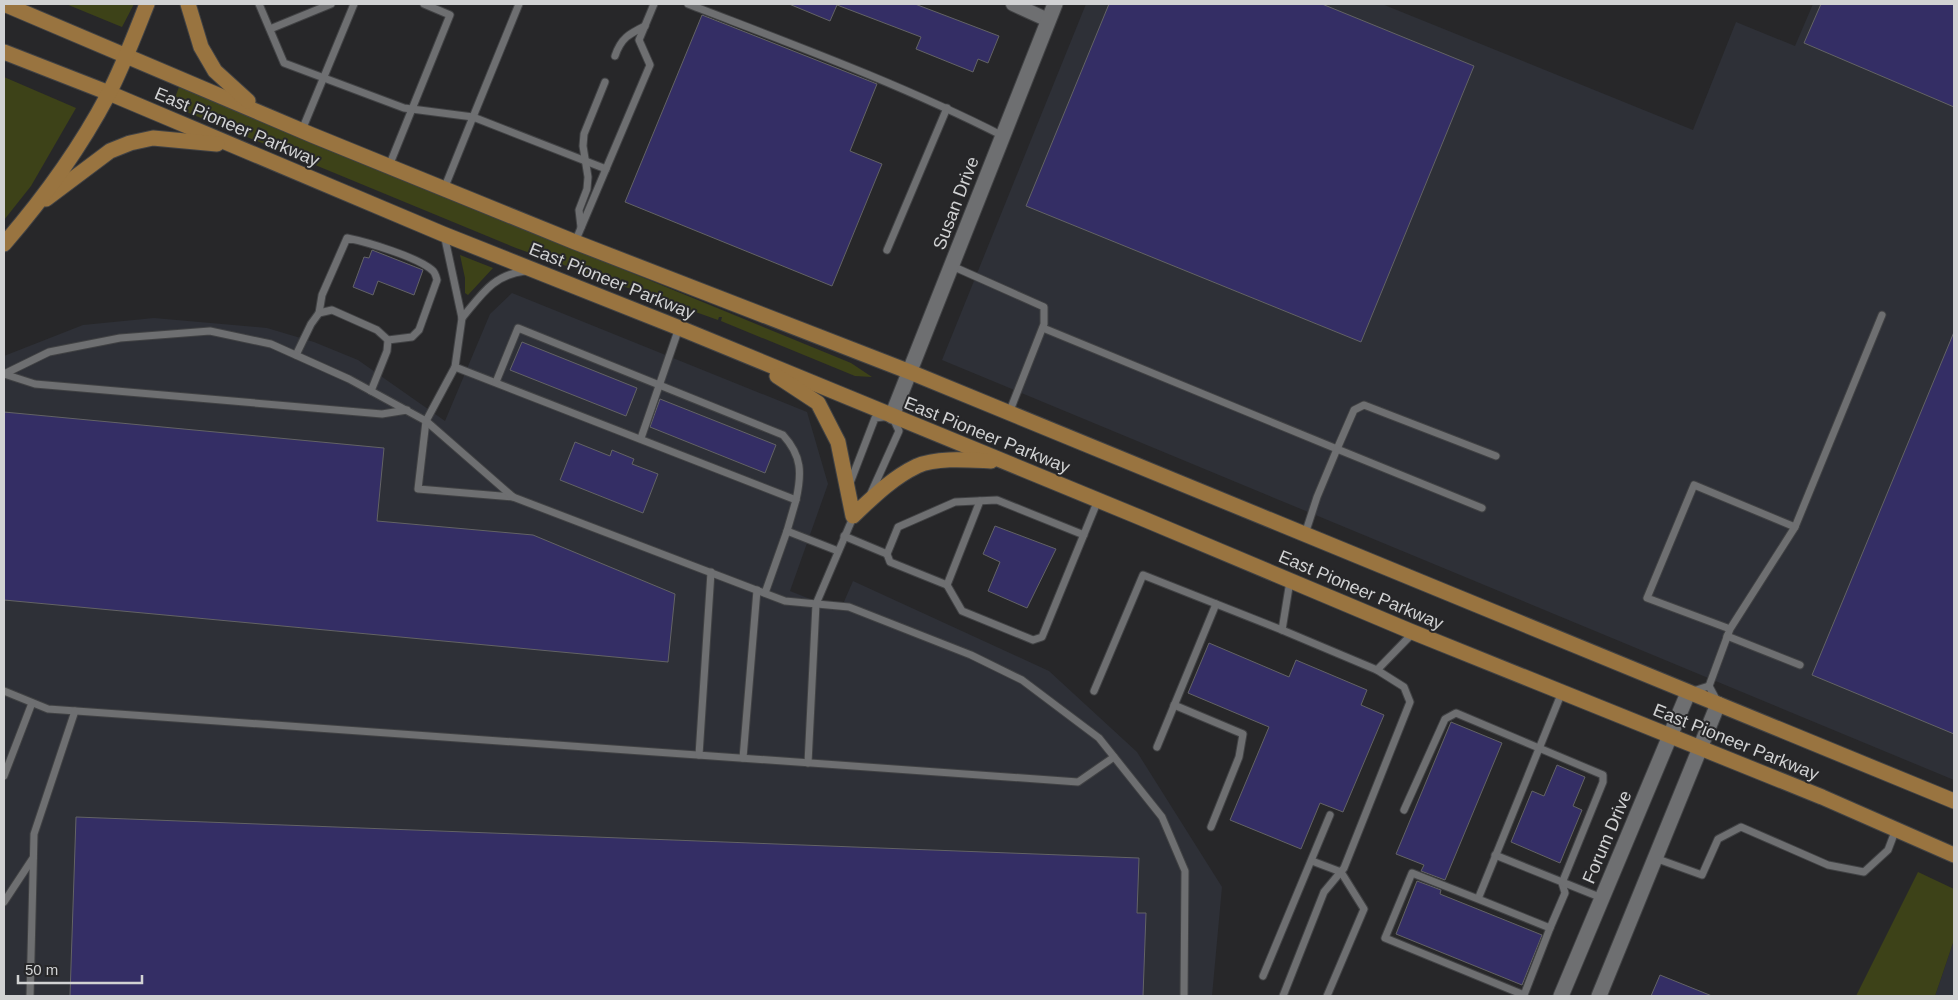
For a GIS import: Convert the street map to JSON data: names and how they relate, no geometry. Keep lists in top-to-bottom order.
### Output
{
  "streets": {
    "main road": ["East Pioneer Parkway"],
    "street": ["Susan Drive", "Forum Drive"]
  },
  "crossings": [
    ["East Pioneer Parkway", "Susan Drive"],
    ["East Pioneer Parkway", "Forum Drive"]
  ],
  "scale_bar": "50 m"
}
